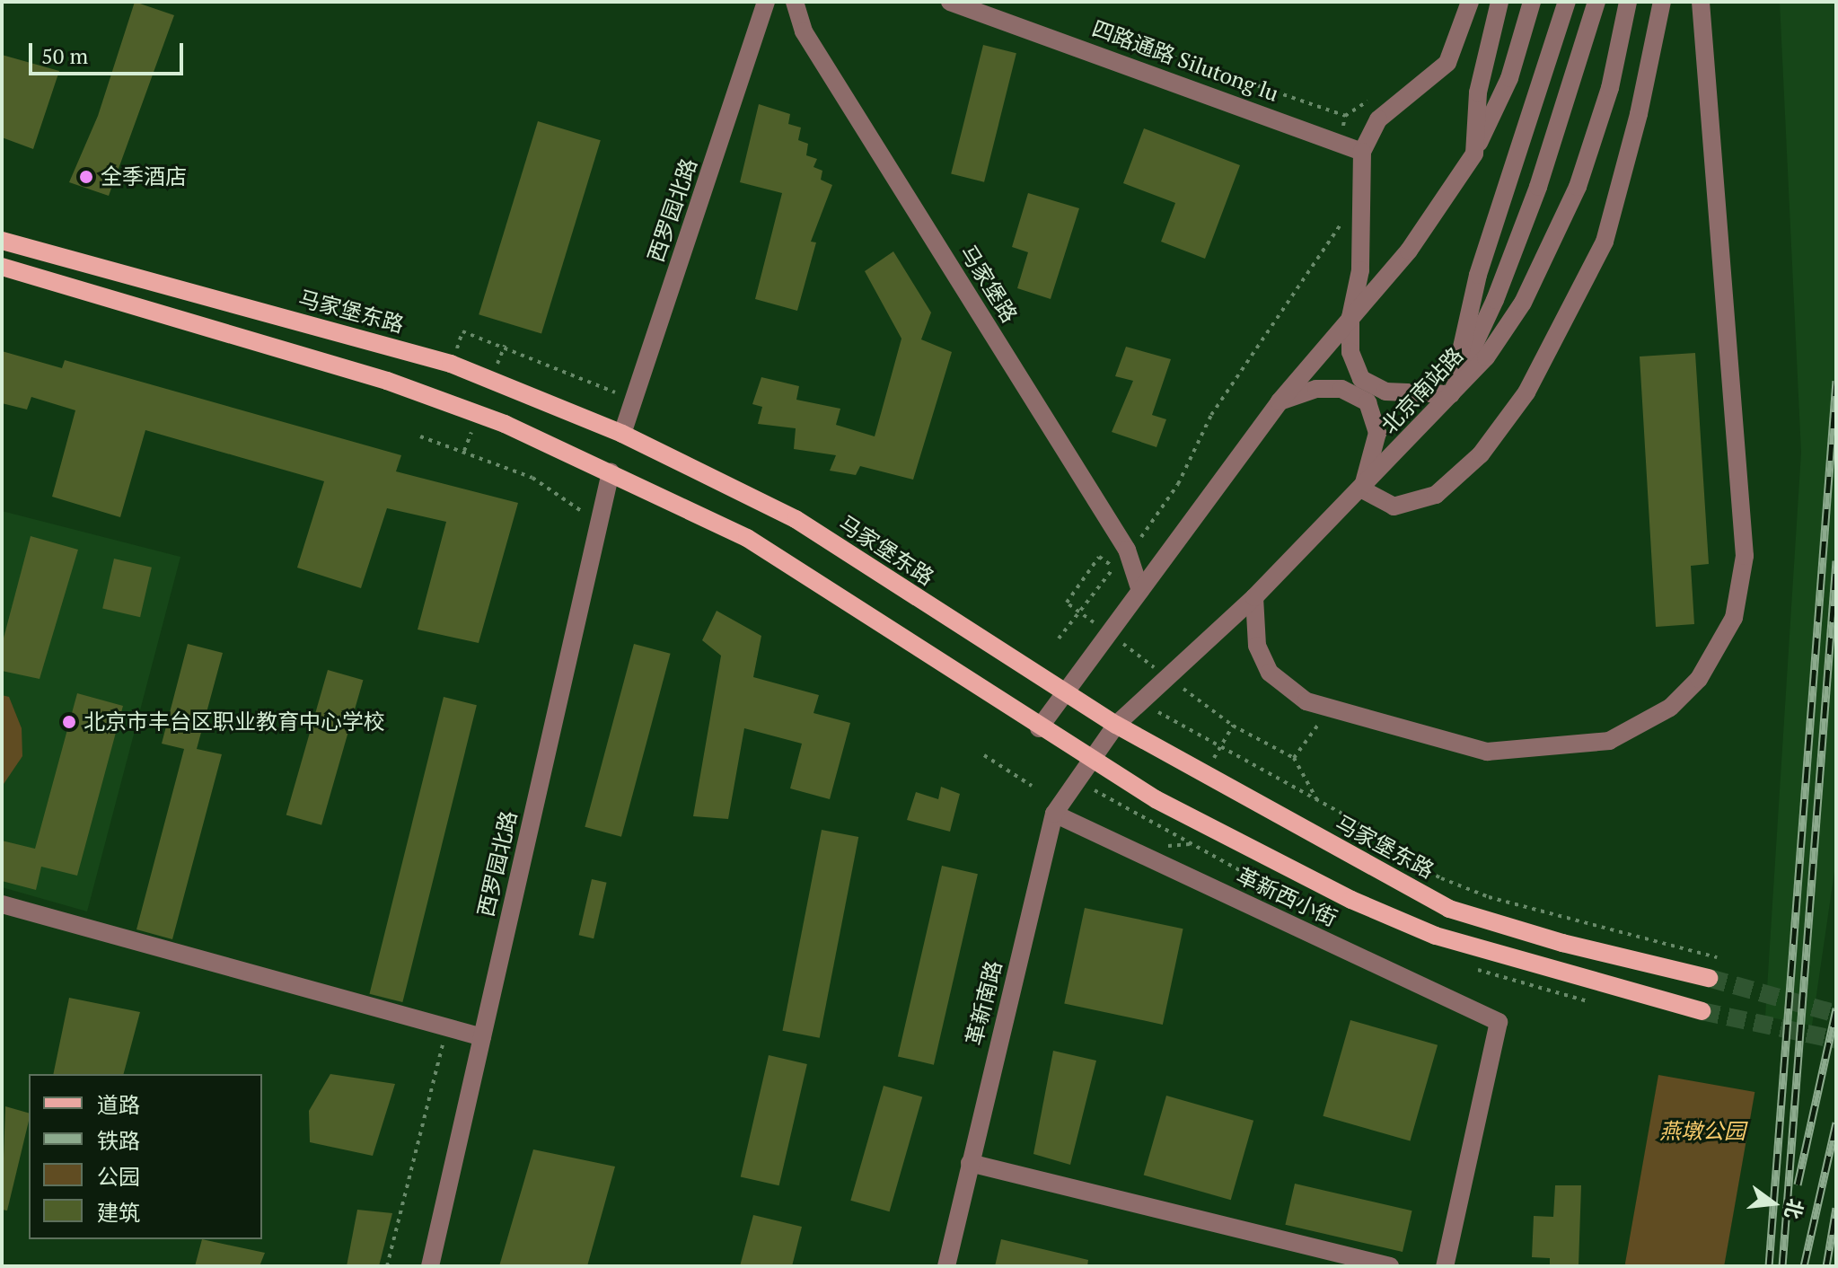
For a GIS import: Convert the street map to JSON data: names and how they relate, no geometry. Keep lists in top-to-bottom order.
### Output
{
  "streets": {
    "main road": ["马家堡东路"],
    "street": [
      "四路通路 Silutong lu",
      "西罗园北路",
      "马家堡路",
      "北京南站路",
      "革新西小街",
      "革新南路"
    ]
  },
  "crossings": [
    ["西罗园北路", "马家堡东路"],
    ["马家堡东路", "北京南站路"],
    ["北京南站路", "革新南路"],
    ["革新西小街", "革新南路"]
  ],
  "parks": ["燕墩公园"],
  "places": ["全季酒店", "北京市丰台区职业教育中心学校"],
  "legend": [
    "道路",
    "铁路",
    "公园",
    "建筑"
  ],
  "scale_bar": "50 m",
  "north": "right"
}
